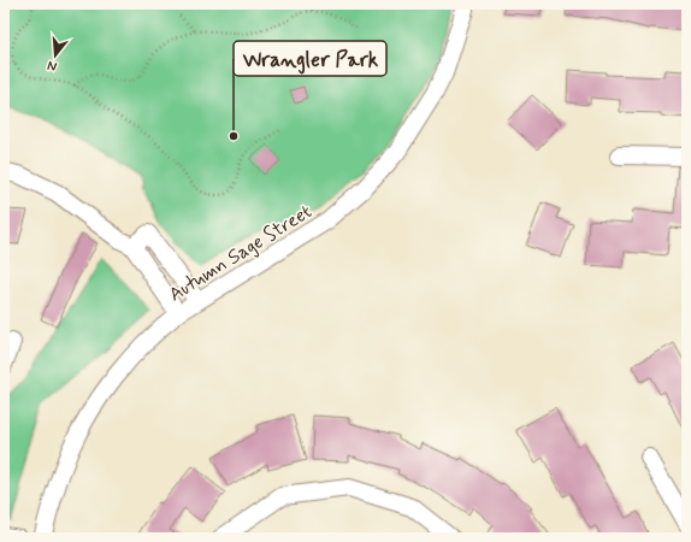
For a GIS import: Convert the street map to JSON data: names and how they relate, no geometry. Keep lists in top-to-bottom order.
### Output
{
  "streets": {
    "street": ["Autumn Sage Street"]
  },
  "places": ["Wrangler Park"],
  "north": "bottom"
}
